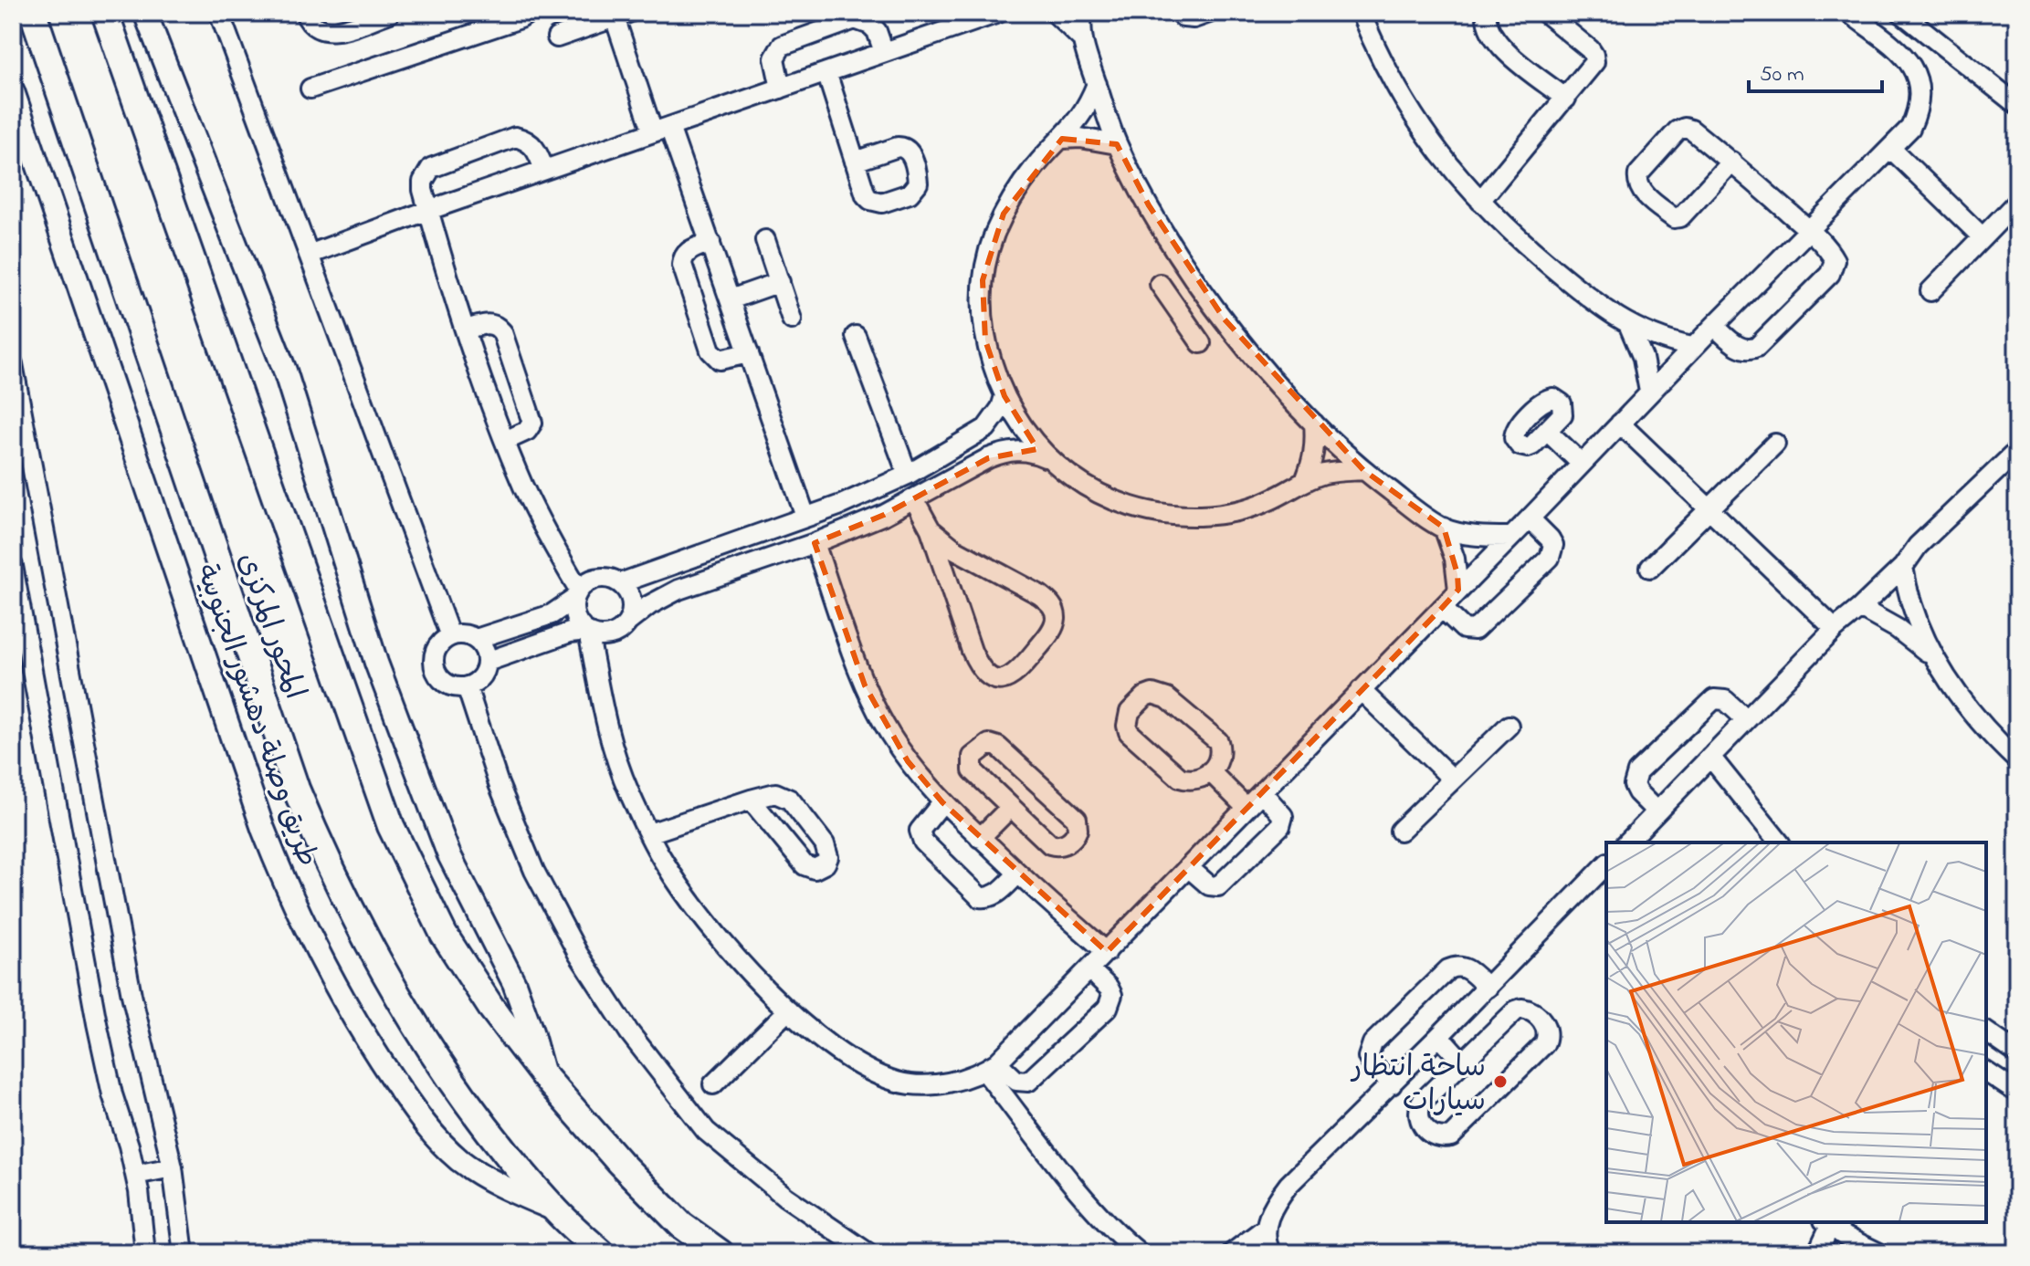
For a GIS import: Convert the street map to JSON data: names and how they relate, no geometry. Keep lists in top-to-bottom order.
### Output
{
  "streets": {
    "highway": ["المحور المركزى", "طريق وصلة دهشور الجنوبية"]
  },
  "crossings": [
    ["المحور المركزى", "طريق وصلة دهشور الجنوبية"]
  ],
  "places": ["ساحة انتظار سيارات"],
  "scale_bar": "50 m"
}
